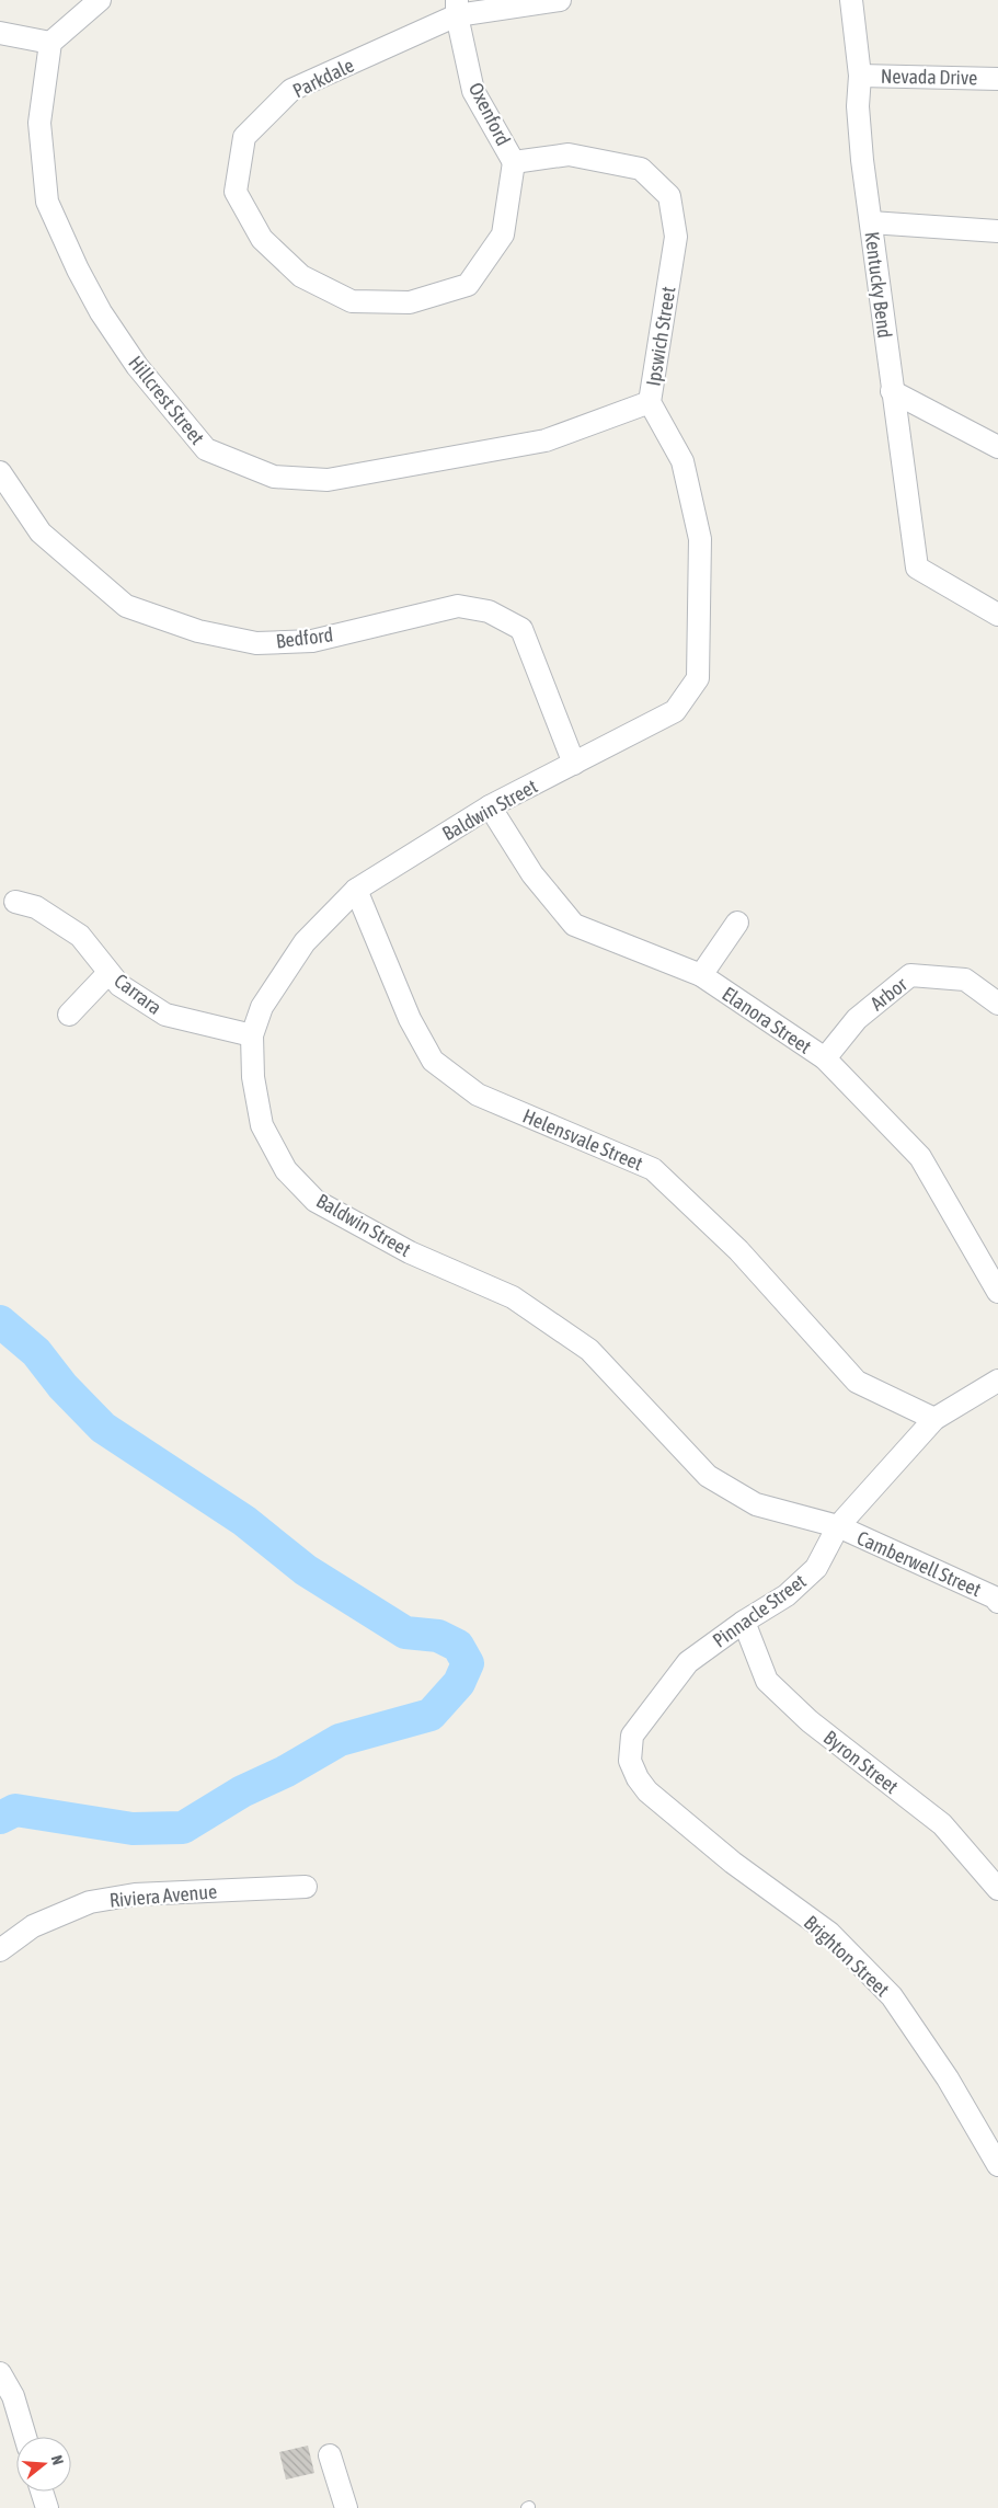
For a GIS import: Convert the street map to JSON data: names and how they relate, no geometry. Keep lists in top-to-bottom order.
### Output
{
  "streets": {
    "street": [
      "Nevada Drive",
      "Parkdale",
      "Oxenford",
      "Kentucky Bend",
      "Ipswich Street",
      "Hillcrest Street",
      "Bedford",
      "Baldwin Street",
      "Carrara",
      "Arbor",
      "Elanora Street",
      "Helensvale Street",
      "Camberwell Street",
      "Pinnacle Street",
      "Byron Street",
      "Riviera Avenue",
      "Brighton Street"
    ]
  },
  "crossings": [
    ["Nevada Drive", "Kentucky Bend"],
    ["Parkdale", "Oxenford"],
    ["Parkdale", "Ipswich Street"],
    ["Oxenford", "Ipswich Street"],
    ["Ipswich Street", "Hillcrest Street"],
    ["Ipswich Street", "Bedford"],
    ["Ipswich Street", "Baldwin Street"],
    ["Bedford", "Baldwin Street"],
    ["Baldwin Street", "Carrara"],
    ["Baldwin Street", "Elanora Street"],
    ["Baldwin Street", "Helensvale Street"],
    ["Baldwin Street", "Camberwell Street"],
    ["Baldwin Street", "Pinnacle Street"],
    ["Arbor", "Elanora Street"],
    ["Helensvale Street", "Pinnacle Street"],
    ["Camberwell Street", "Pinnacle Street"],
    ["Pinnacle Street", "Byron Street"],
    ["Pinnacle Street", "Brighton Street"]
  ],
  "north": "right"
}
